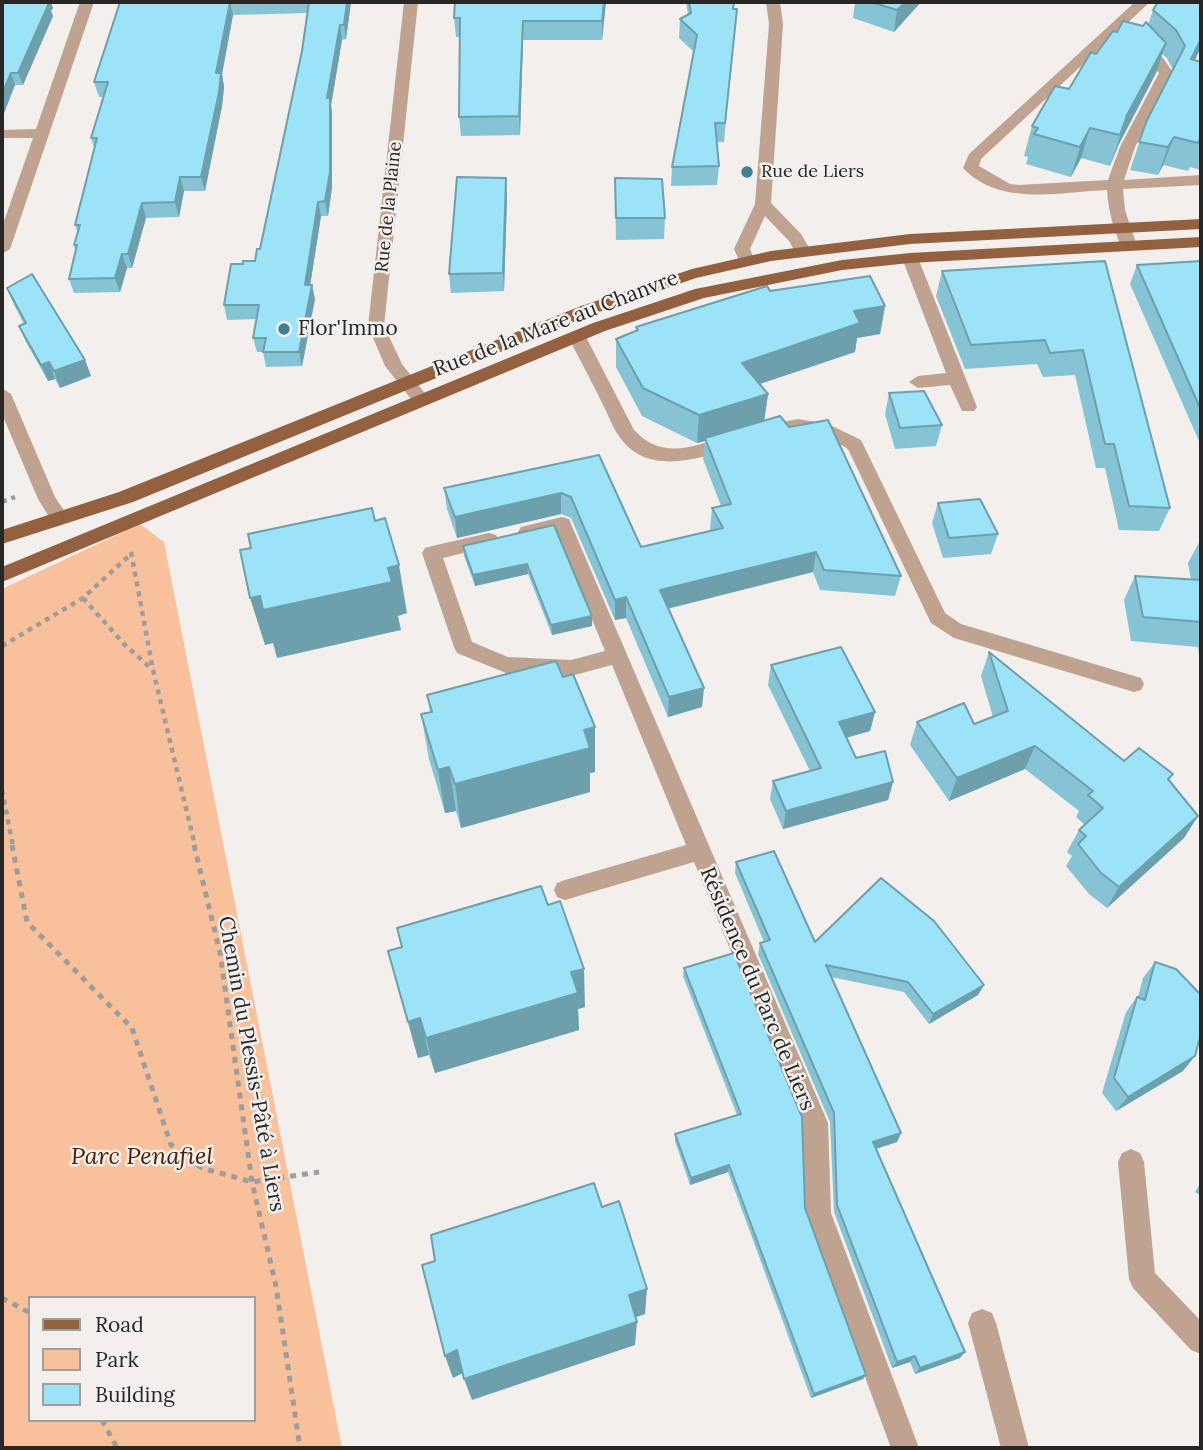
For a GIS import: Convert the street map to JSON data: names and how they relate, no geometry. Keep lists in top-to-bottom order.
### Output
{
  "streets": {
    "main road": ["Rue de la Mare au Chanvre"],
    "street": ["Rue de la Plaine", "Résidence du Parc de Liers"],
    "path": ["Chemin du Plessis-Pâté à Liers"]
  },
  "crossings": [
    ["Rue de la Plaine", "Rue de la Mare au Chanvre"],
    ["Rue de la Mare au Chanvre", "Chemin du Plessis-Pâté à Liers"]
  ],
  "parks": ["Parc Penafiel"],
  "places": ["Rue de Liers", "Flor'Immo"],
  "legend": ["Road", "Park", "Building"]
}
